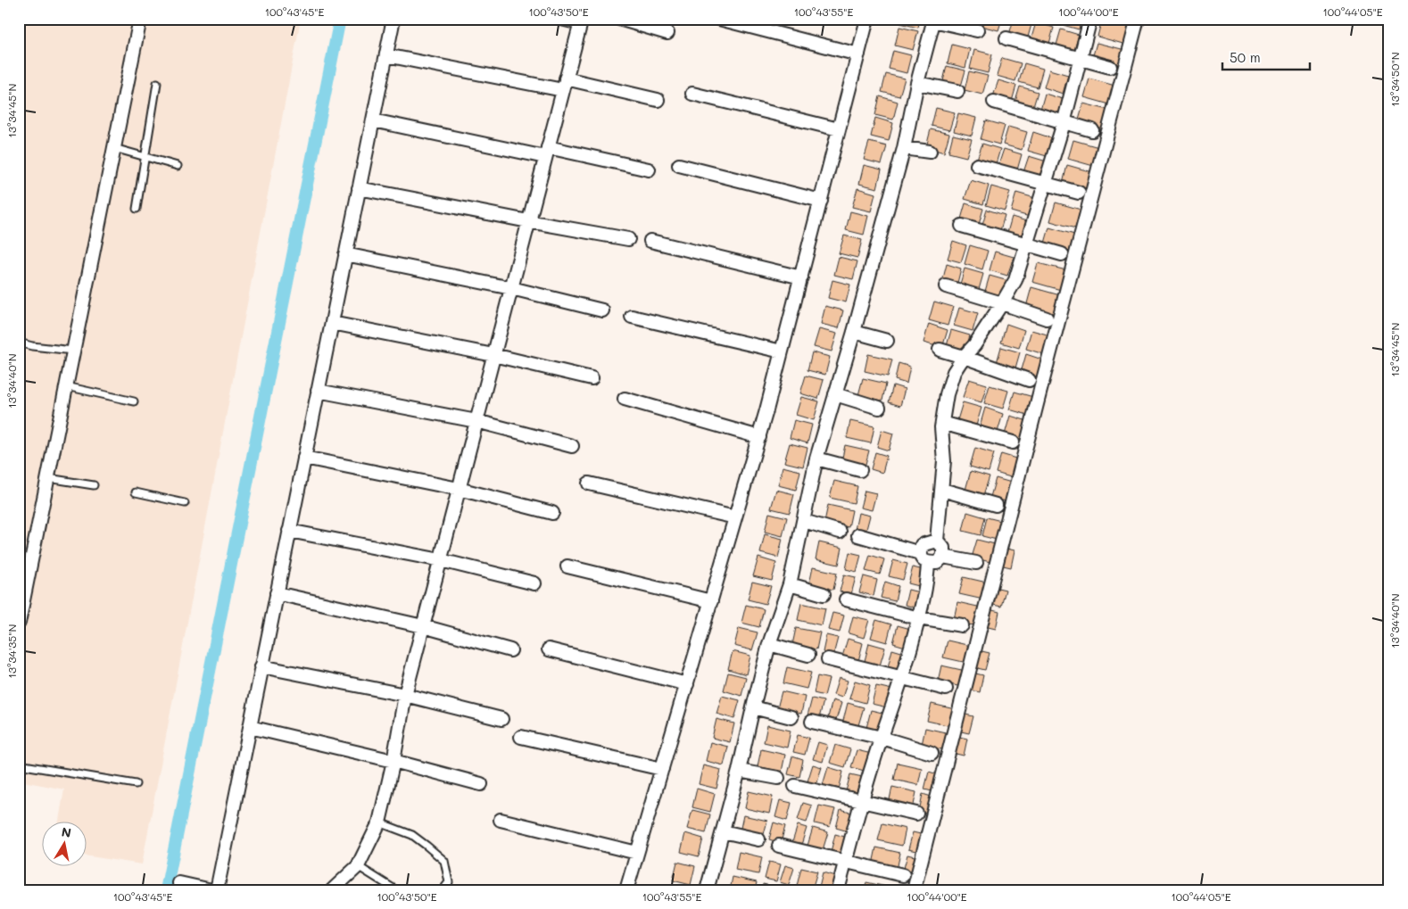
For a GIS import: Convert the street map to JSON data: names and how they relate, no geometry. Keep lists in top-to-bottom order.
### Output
{
  "scale_bar": "50 m",
  "north": "top",
  "coordinates": [
    "100°43'45\"E",
    "100°43'50\"E",
    "100°43'55\"E",
    "100°44'00\"E",
    "100°44'05\"E",
    "13°34'50\"N",
    "13°34'45\"N",
    "13°34'40\"N",
    "13°34'35\"N"
  ]
}
